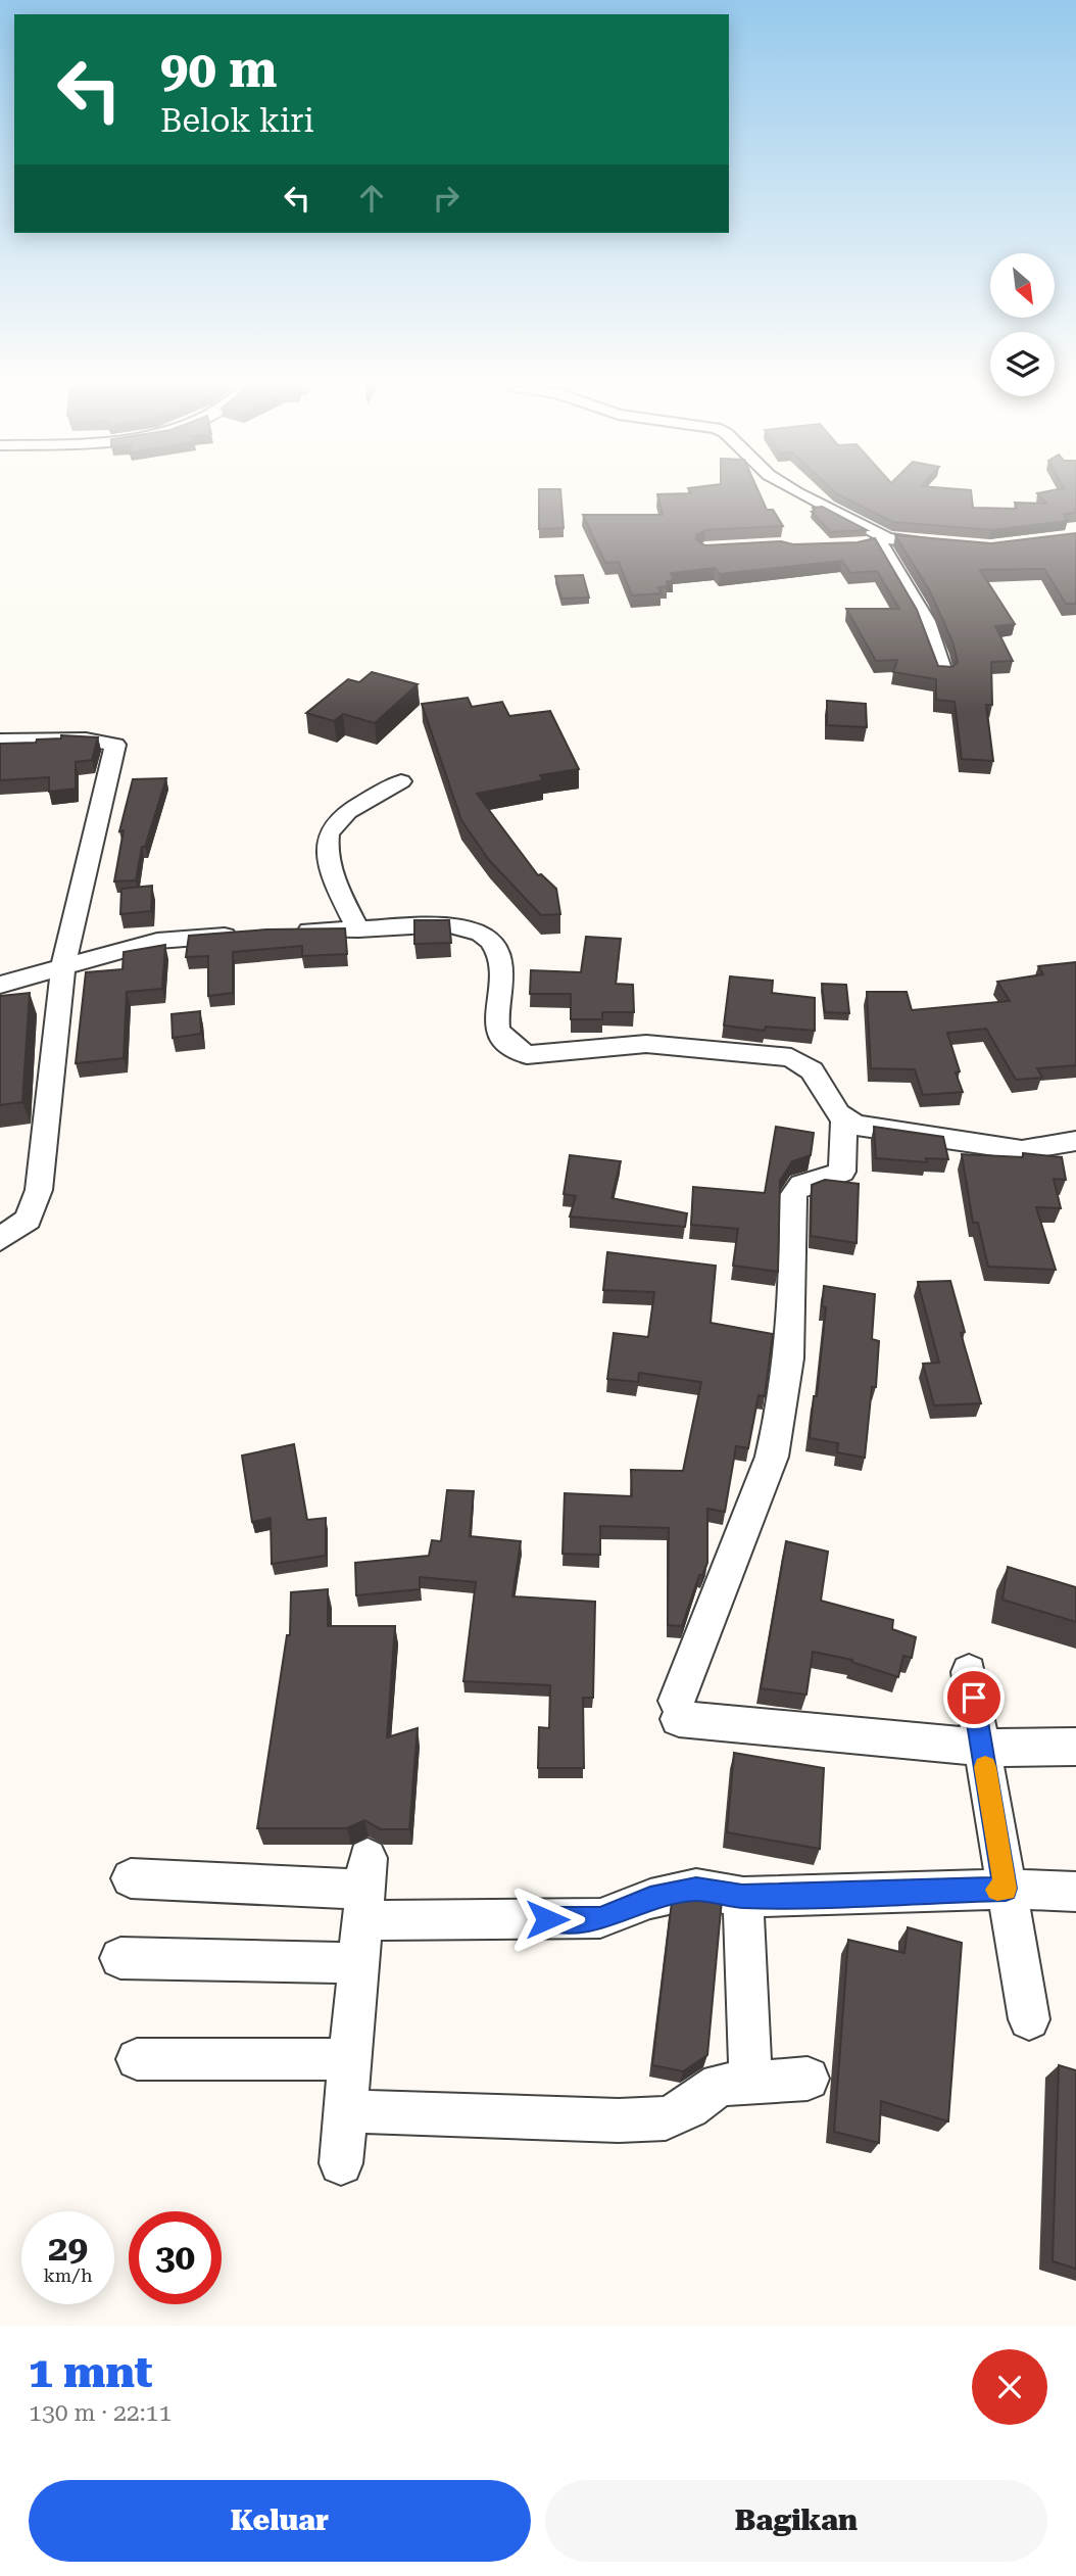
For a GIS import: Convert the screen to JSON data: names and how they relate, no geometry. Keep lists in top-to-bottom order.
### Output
{
  "north": "bottom right",
  "page": {
    "turn": ["90 m", "Belok kiri"],
    "speed": "29 km/h",
    "limit": "30",
    "heading": ["1 mnt", "130 m · 22:11"],
    "buttons": ["Keluar", "Bagikan"]
  }
}
